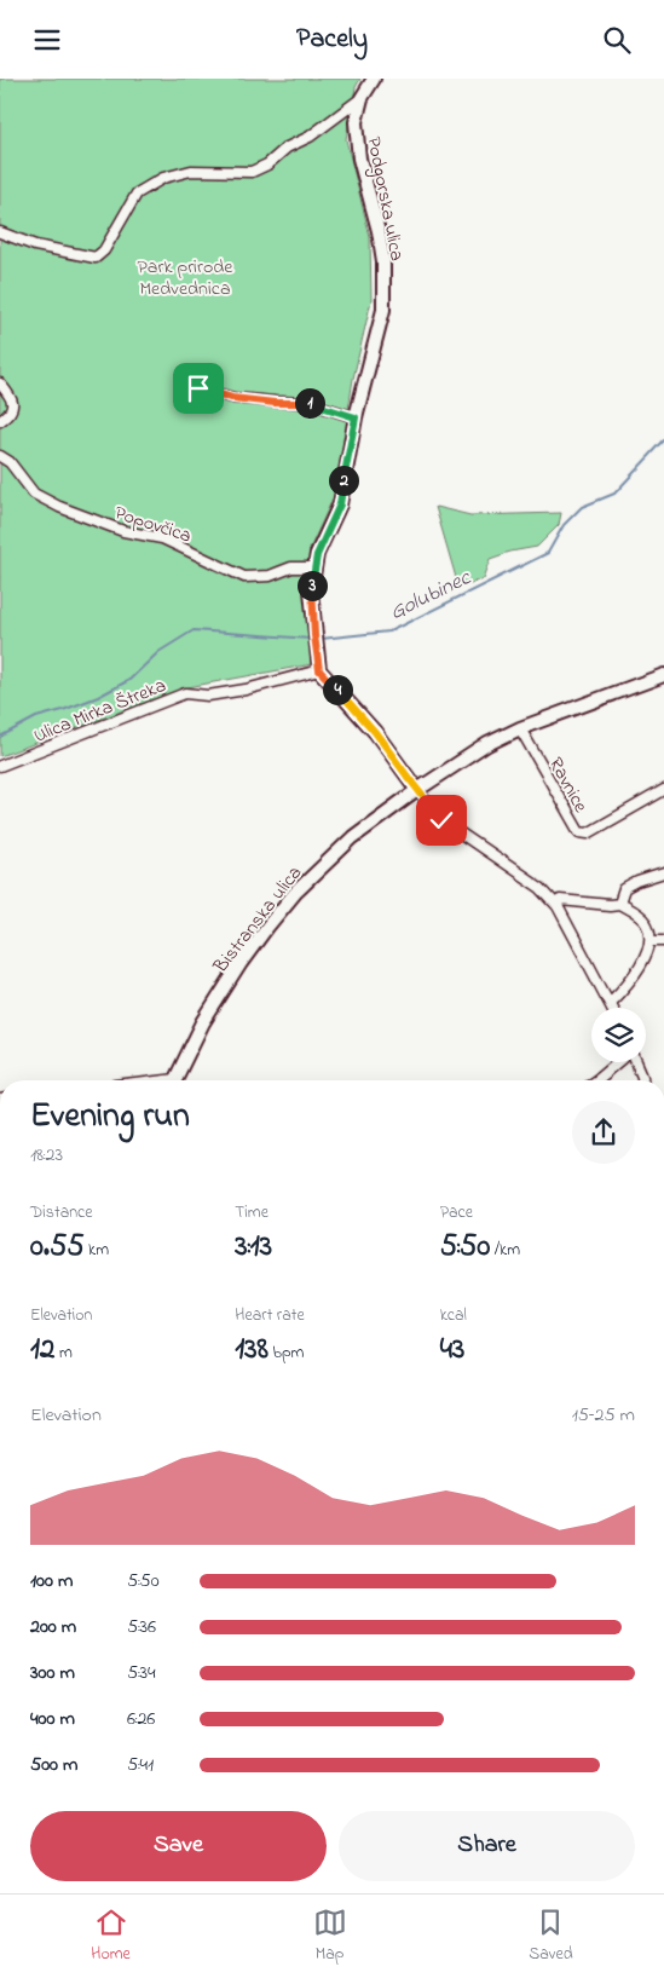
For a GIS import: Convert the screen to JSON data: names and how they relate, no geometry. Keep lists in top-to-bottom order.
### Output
{
  "streets": {
    "main road": ["Podgorska ulica", "Bistranska ulica"],
    "street": ["Popovčica", "Ulica Mirka Štreka", "Ravnice"]
  },
  "crossings": [
    ["Podgorska ulica", "Popovčica"],
    ["Podgorska ulica", "Ulica Mirka Štreka"],
    ["Ravnice", "Bistranska ulica"]
  ],
  "water": ["Golubinec"],
  "parks": ["Park prirode Medvednica"],
  "page": {
    "header": "Pacely",
    "pins": [
      "1",
      "2",
      "3",
      "4"
    ],
    "heading": ["Evening run", "18:23"],
    "stats": [
      ["Distance", "0.55 km"],
      ["Time", "3:13"],
      ["Pace", "5:50 /km"],
      ["Elevation", "12 m"],
      ["Heart rate", "138 bpm"],
      ["kcal", "43"]
    ],
    "chart": ["Elevation", "15–25 m"],
    "list": [
      {
        "name": "100 m",
        "note": "5:50"
      },
      {
        "name": "200 m",
        "note": "5:36"
      },
      {
        "name": "300 m",
        "note": "5:34"
      },
      {
        "name": "400 m",
        "note": "6:26"
      },
      {
        "name": "500 m",
        "note": "5:41"
      }
    ],
    "buttons": ["Save", "Share"],
    "tabs": ["Home", "Map", "Saved"]
  }
}
